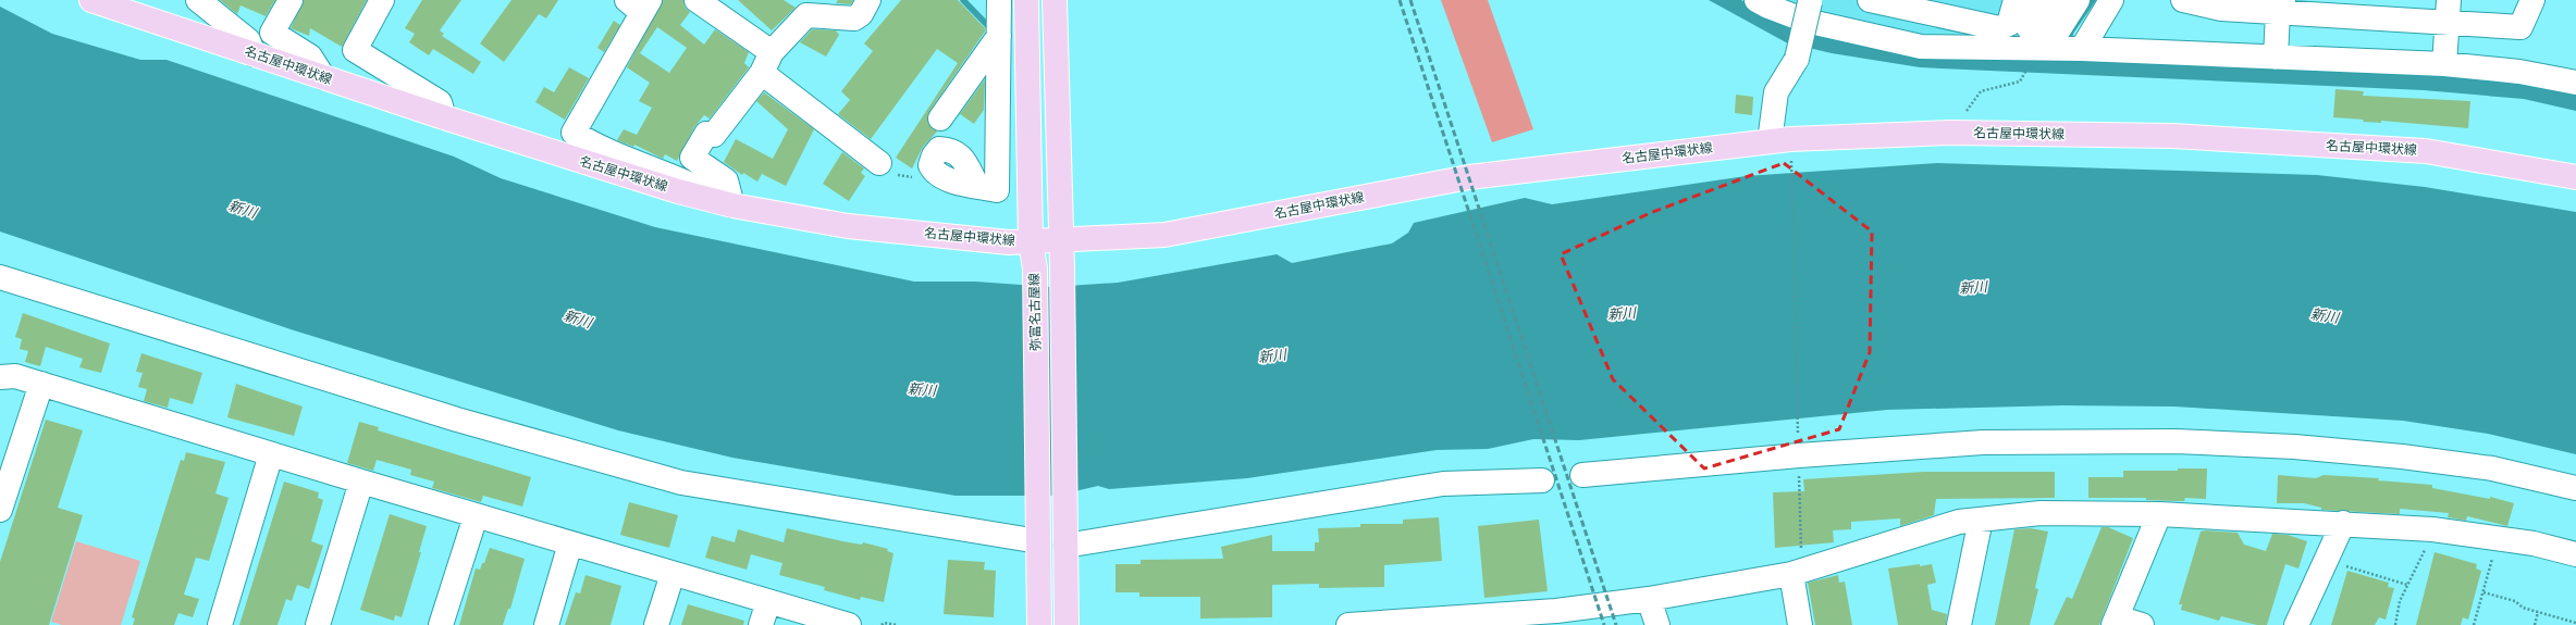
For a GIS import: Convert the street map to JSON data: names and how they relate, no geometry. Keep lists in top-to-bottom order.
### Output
{
  "streets": {
    "main road": ["名古屋中環状線", "弥富名古屋線"]
  },
  "crossings": [
    ["名古屋中環状線", "弥富名古屋線"]
  ],
  "water": ["新川"]
}
